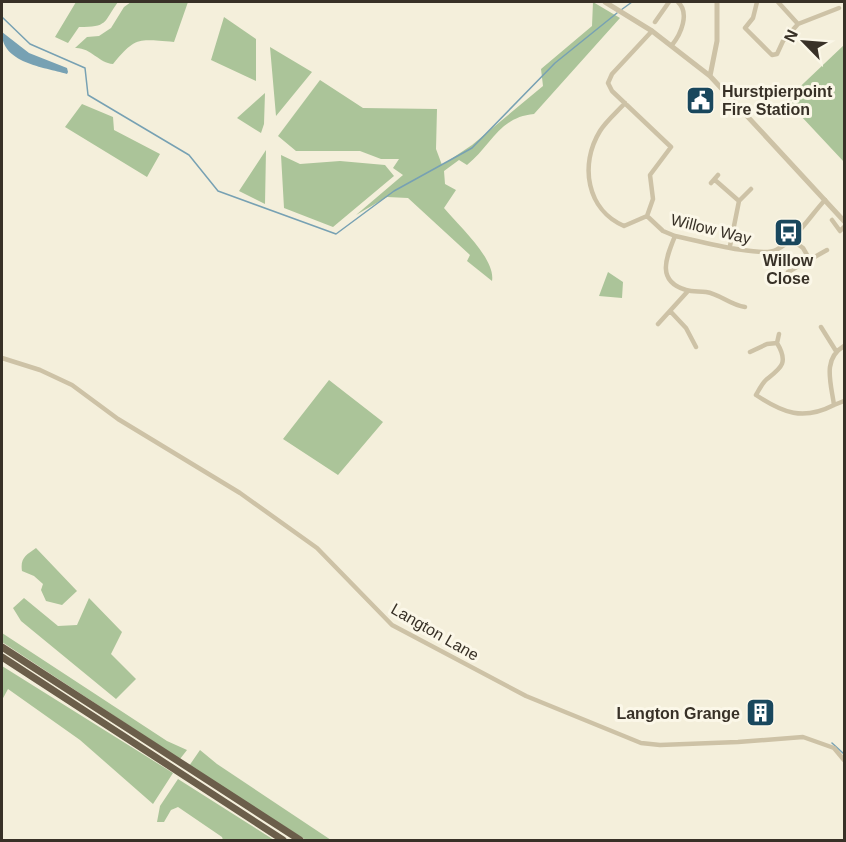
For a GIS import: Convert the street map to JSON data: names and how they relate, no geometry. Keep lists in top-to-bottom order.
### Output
{
  "streets": {
    "street": ["Willow Way", "Langton Lane"]
  },
  "places": {
    "public building": ["Hurstpierpoint Fire Station"],
    "bus stop": ["Willow Close"],
    "building": ["Langton Grange"]
  },
  "north": "top left"
}
